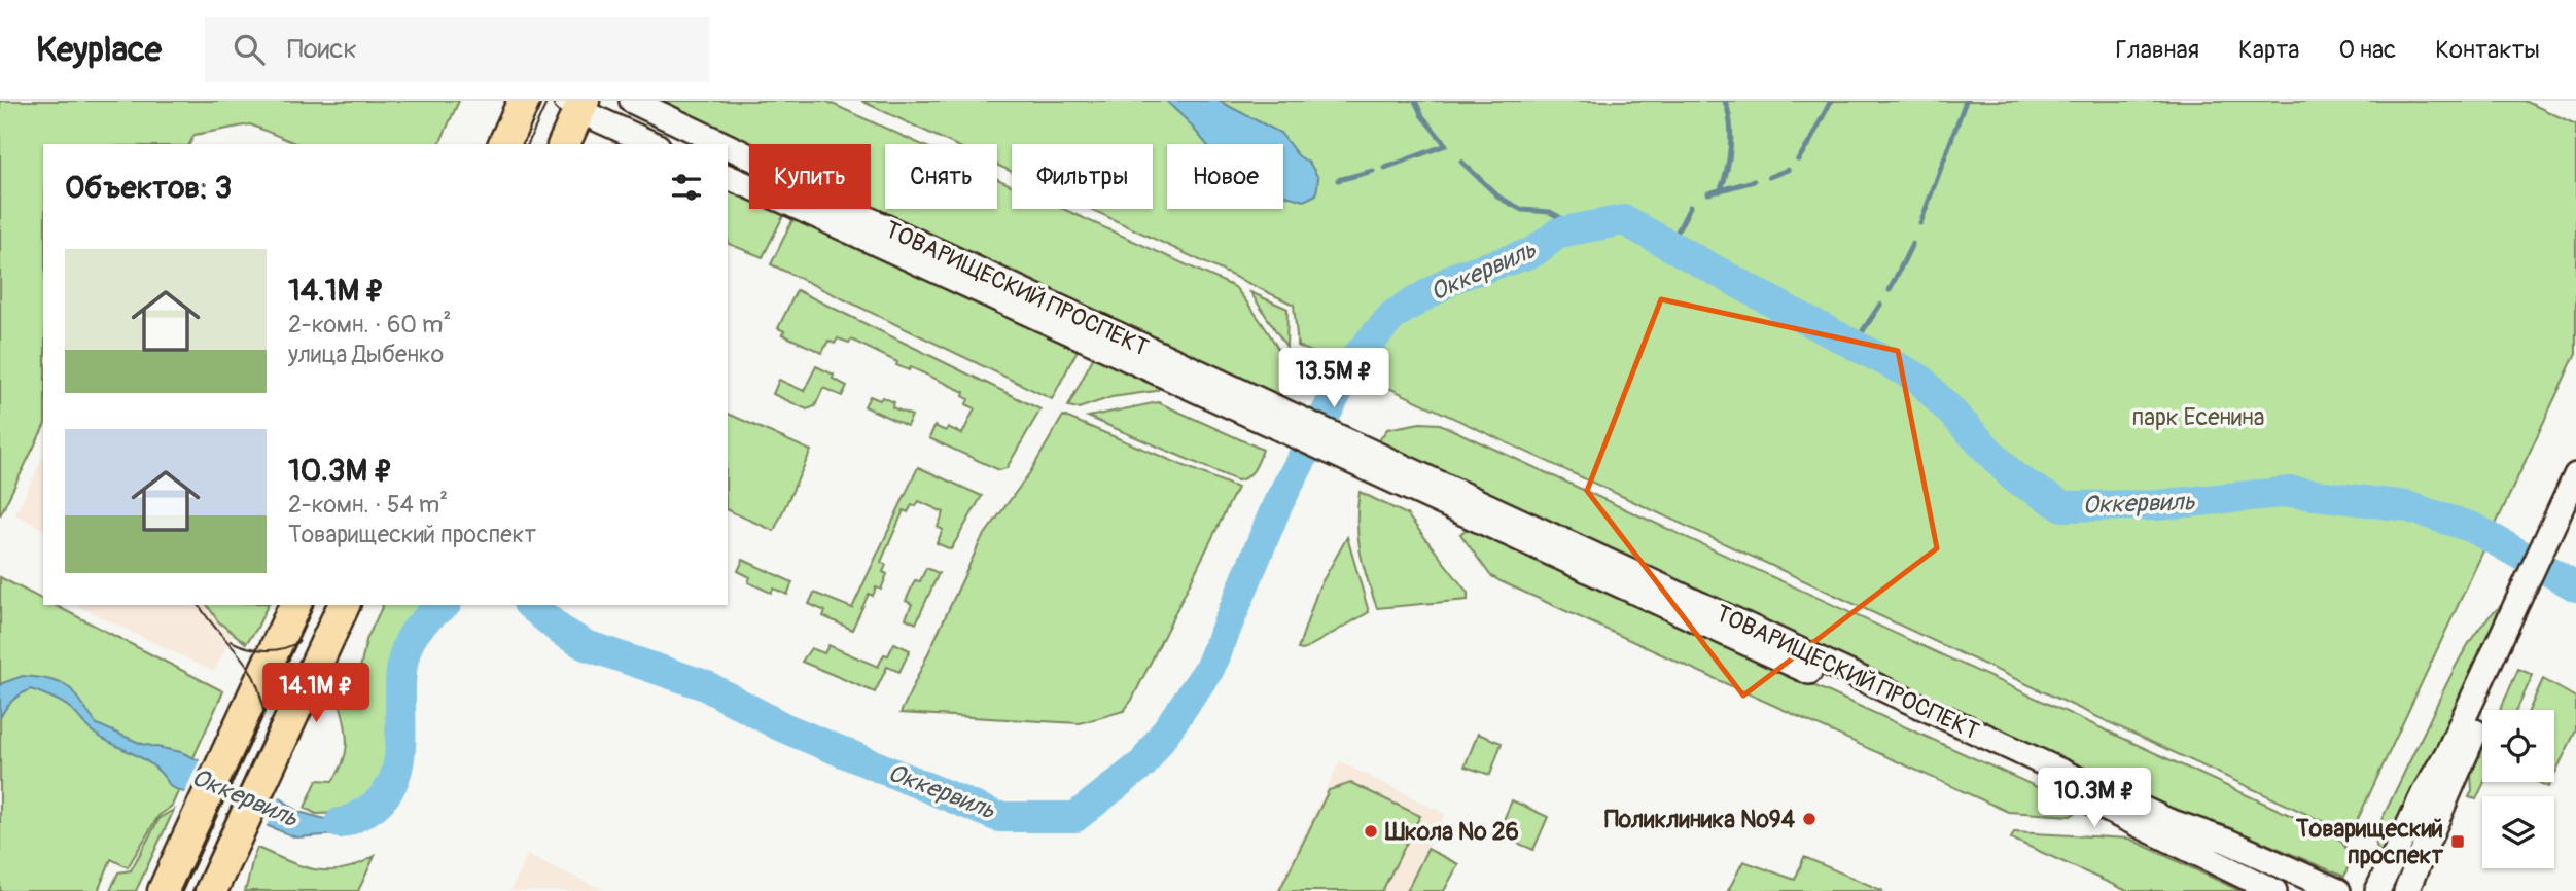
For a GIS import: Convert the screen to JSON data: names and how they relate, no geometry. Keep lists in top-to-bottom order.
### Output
{
  "streets": {
    "street": ["ТОВАРИЩЕСКИЙ ПРОСПЕКТ"]
  },
  "water": ["Оккервиль"],
  "parks": ["парк Есенина"],
  "places": {
    "other": ["Поликлиника №94", "Школа № 26"],
    "transit": ["Товарищеский проспект"]
  },
  "page": {
    "header": "Keyplace",
    "search": "Поиск",
    "nav": [
      "Главная",
      "Карта",
      "О нас",
      "Контакты"
    ],
    "chip": [
      "Купить",
      "Снять",
      "Фильтры",
      "Новое"
    ],
    "heading": "Объектов: 3",
    "list": [
      {
        "name": "14.1M ₽",
        "note": "2-комн. · 60 m² · улица Дыбенко"
      },
      {
        "name": "10.3M ₽",
        "note": "2-комн. · 54 m² · Товарищеский проспект"
      }
    ],
    "price": ["13.5M ₽", "14.1M ₽", "10.3M ₽"]
  }
}
